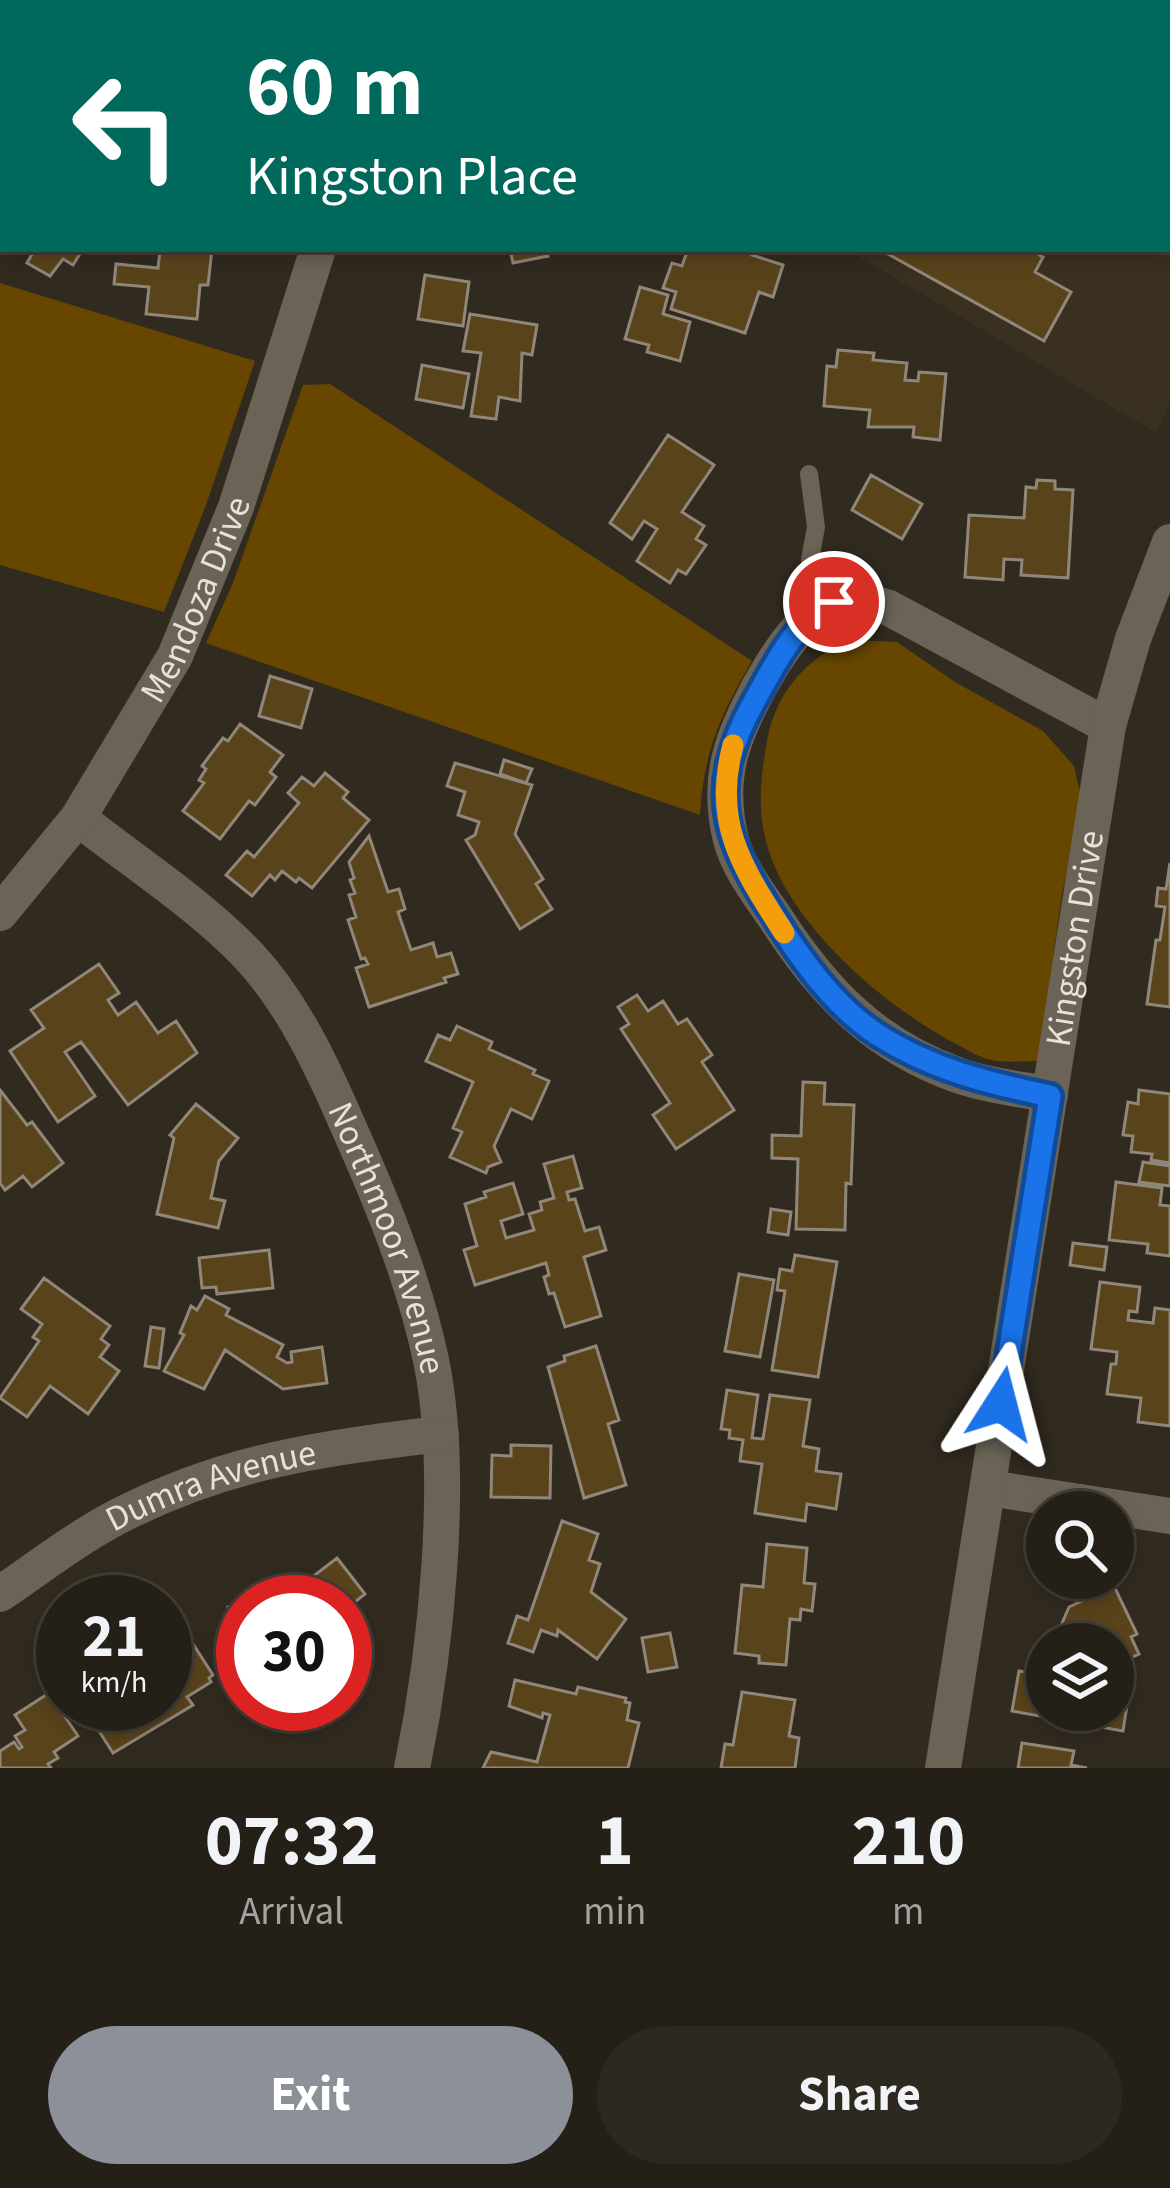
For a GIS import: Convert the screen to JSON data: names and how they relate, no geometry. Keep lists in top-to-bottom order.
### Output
{
  "streets": {
    "street": [
      "Mendoza Drive",
      "Kingston Drive",
      "Northmoor Avenue",
      "Dumra Avenue"
    ]
  },
  "crossings": [
    ["Mendoza Drive", "Northmoor Avenue"],
    ["Northmoor Avenue", "Dumra Avenue"]
  ],
  "page": {
    "turn": ["60 m", "Kingston Place"],
    "speed": "21 km/h",
    "limit": "30",
    "eta": [
      "07:32",
      "Arrival",
      "1",
      "min",
      "210",
      "m"
    ],
    "buttons": ["Exit", "Share"]
  }
}
